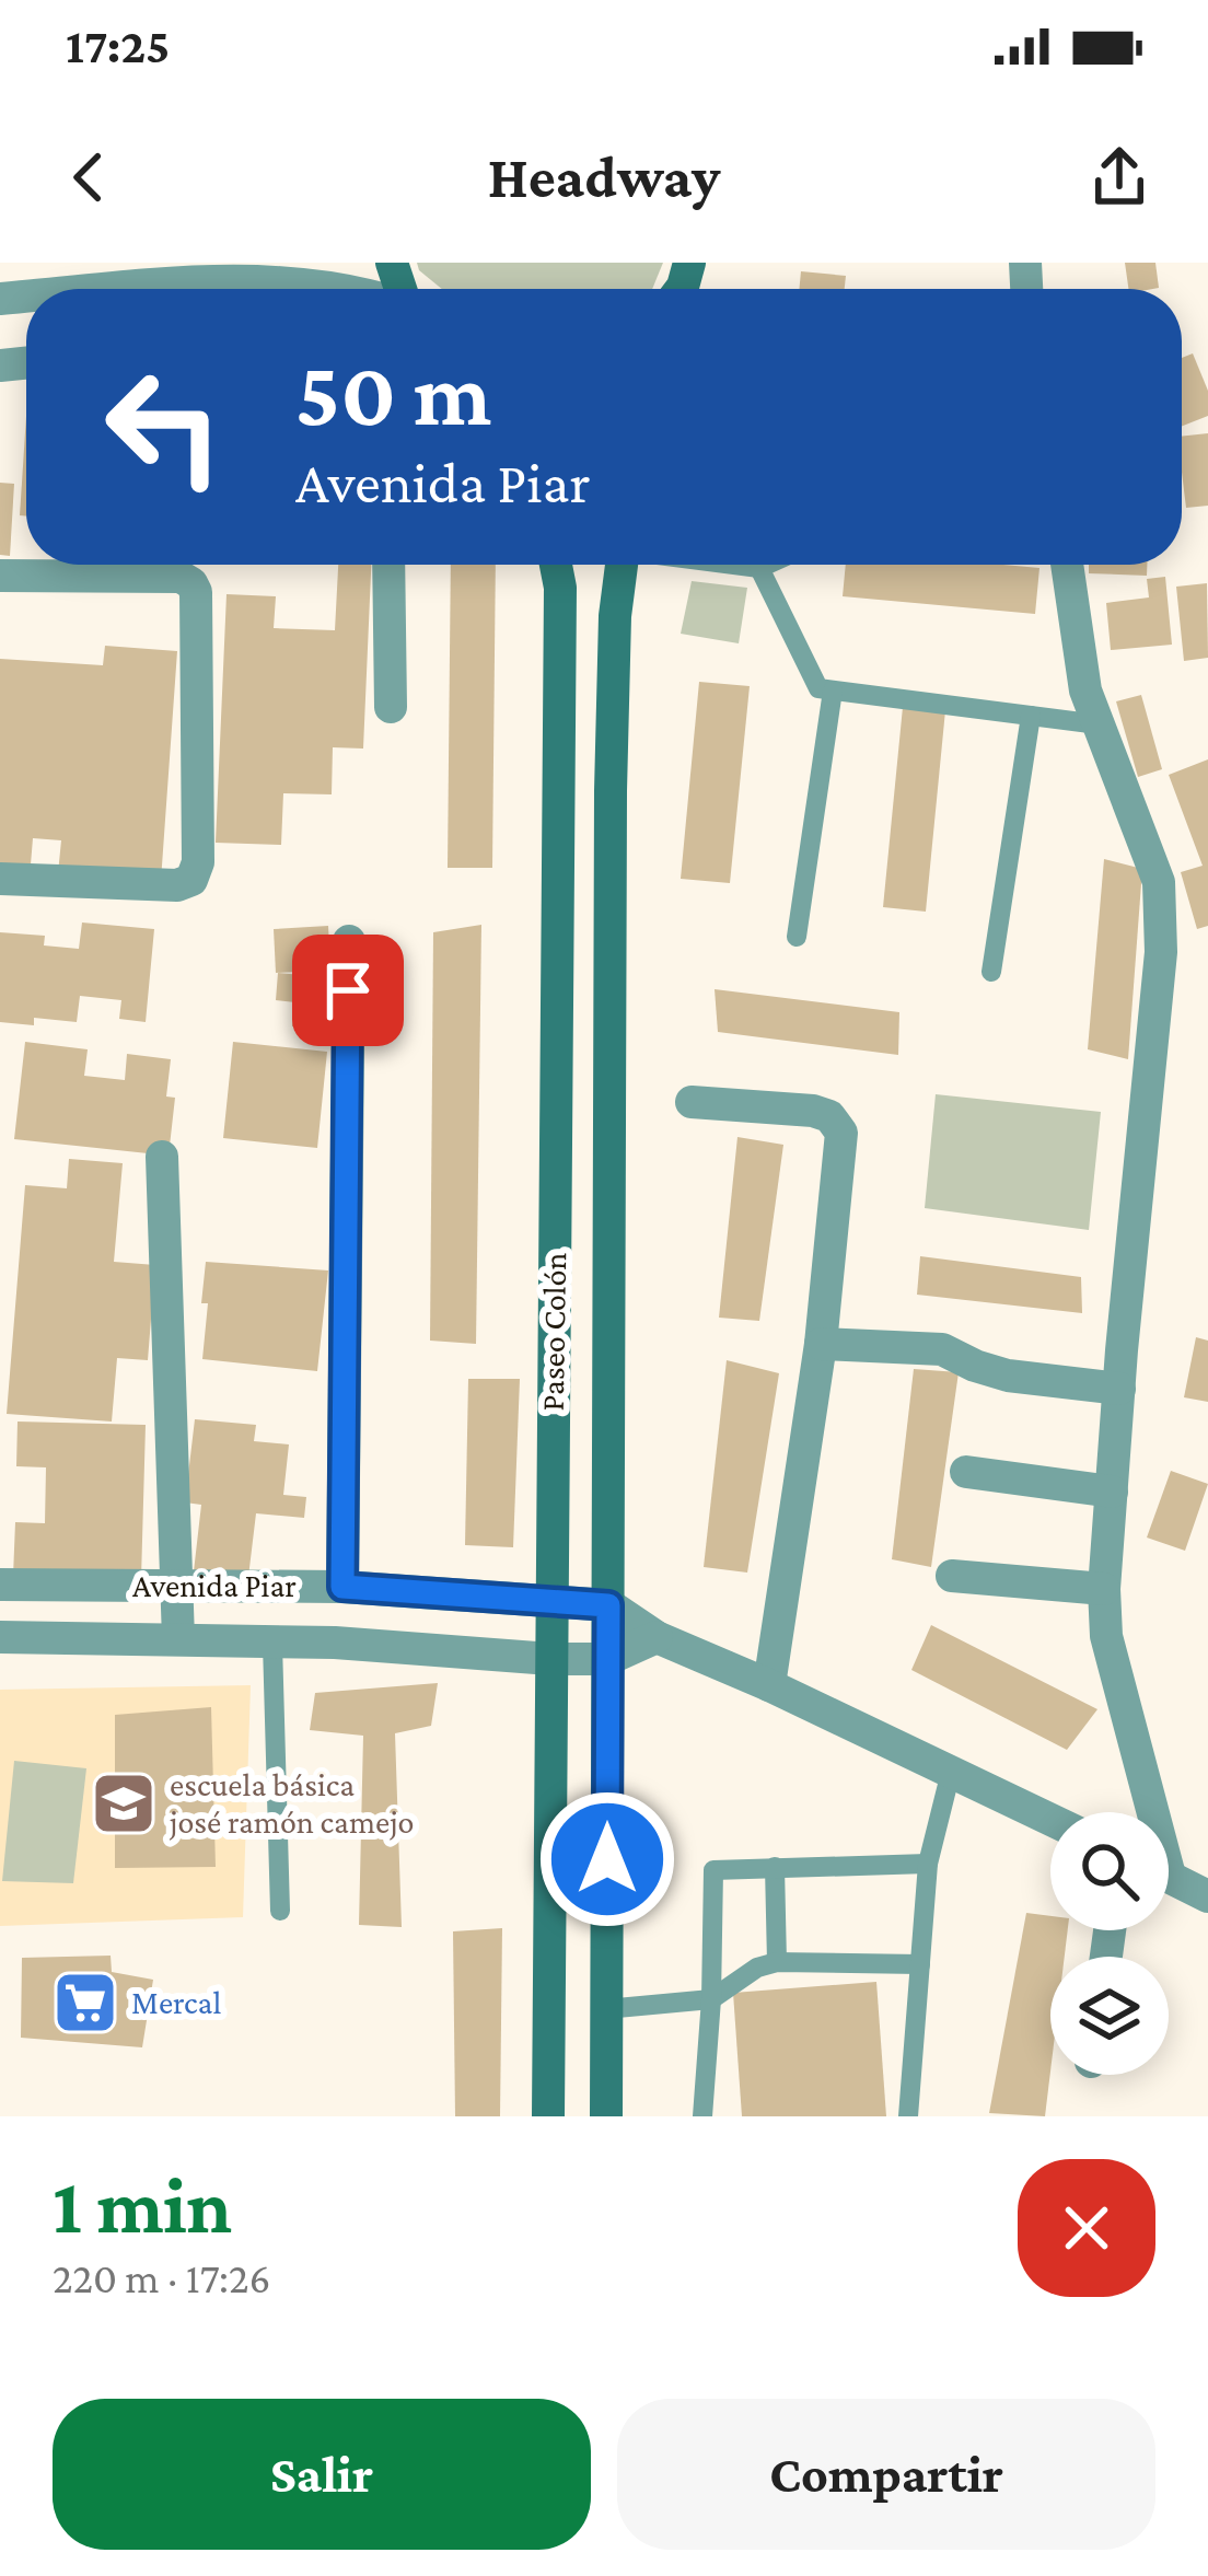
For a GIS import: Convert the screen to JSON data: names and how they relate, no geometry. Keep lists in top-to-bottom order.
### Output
{
  "streets": {
    "main road": ["Paseo Colón"],
    "street": ["Avenida Piar"]
  },
  "crossings": [
    ["Paseo Colón", "Avenida Piar"]
  ],
  "places": {
    "school or university": ["escuela básica josé ramón camejo"],
    "supermarket": ["Mercal"]
  },
  "page": {
    "status": "17:25",
    "header": "Headway",
    "turn": ["50 m", "Avenida Piar"],
    "heading": ["1 min", "220 m · 17:26"],
    "buttons": ["Salir", "Compartir"]
  }
}
